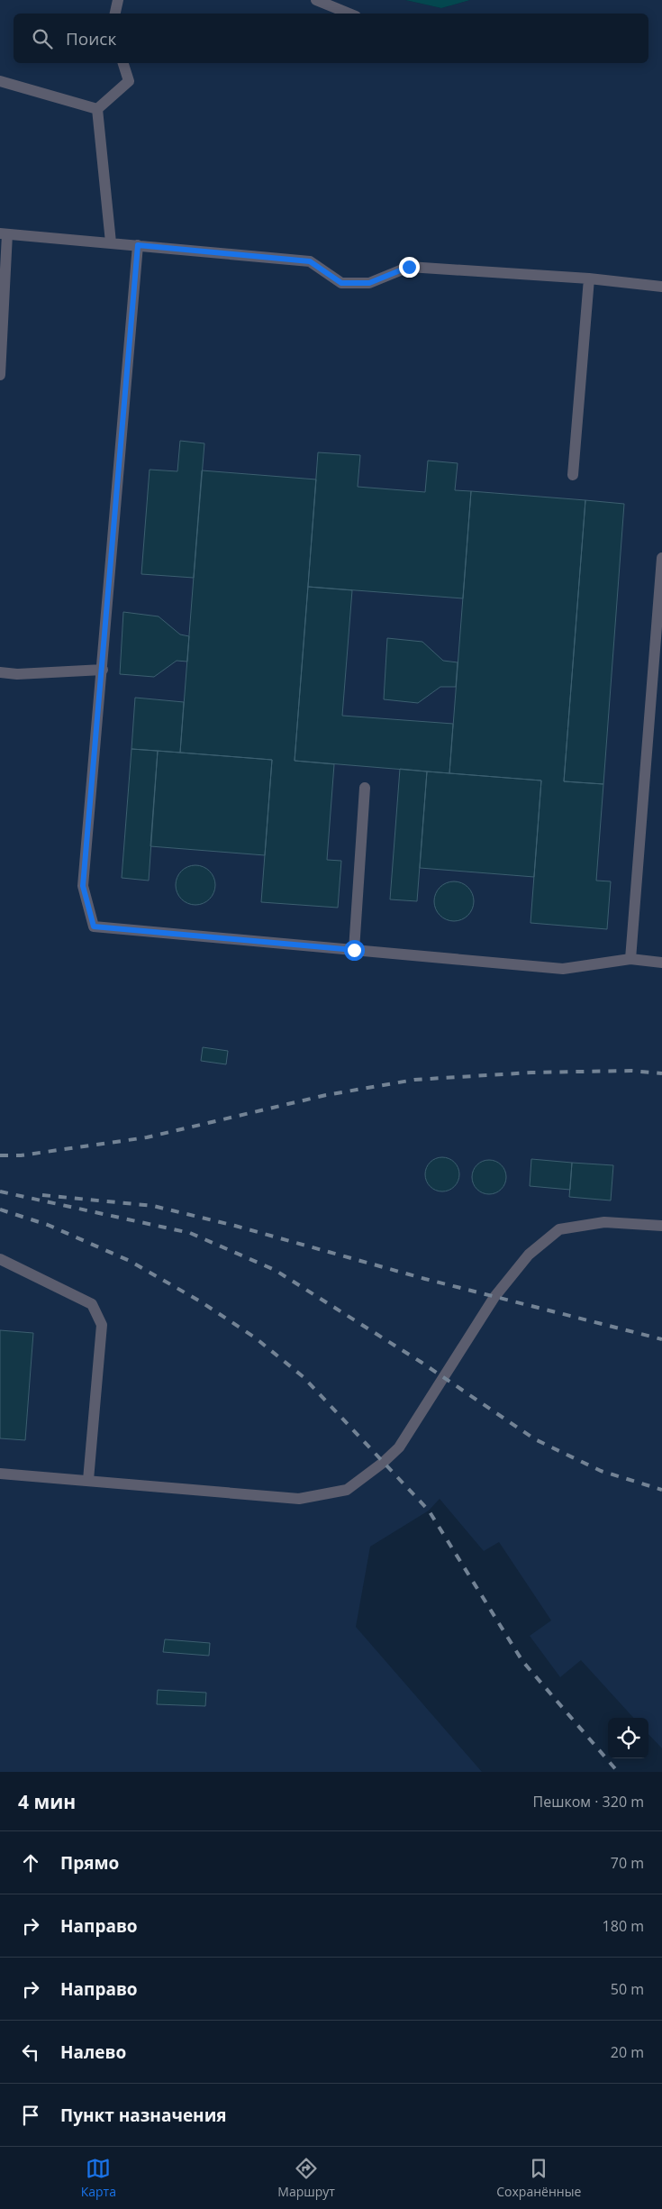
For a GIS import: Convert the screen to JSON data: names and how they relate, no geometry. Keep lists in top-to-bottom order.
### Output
{
  "page": {
    "search": "Поиск",
    "heading": ["4 мин", "Пешком · 320 m"],
    "list": [
      ["Прямо", "70 m"],
      ["Направо", "180 m"],
      ["Направо", "50 m"],
      ["Налево", "20 m"],
      "Пункт назначения"
    ],
    "nav": ["Карта", "Маршрут", "Сохранённые"]
  }
}
